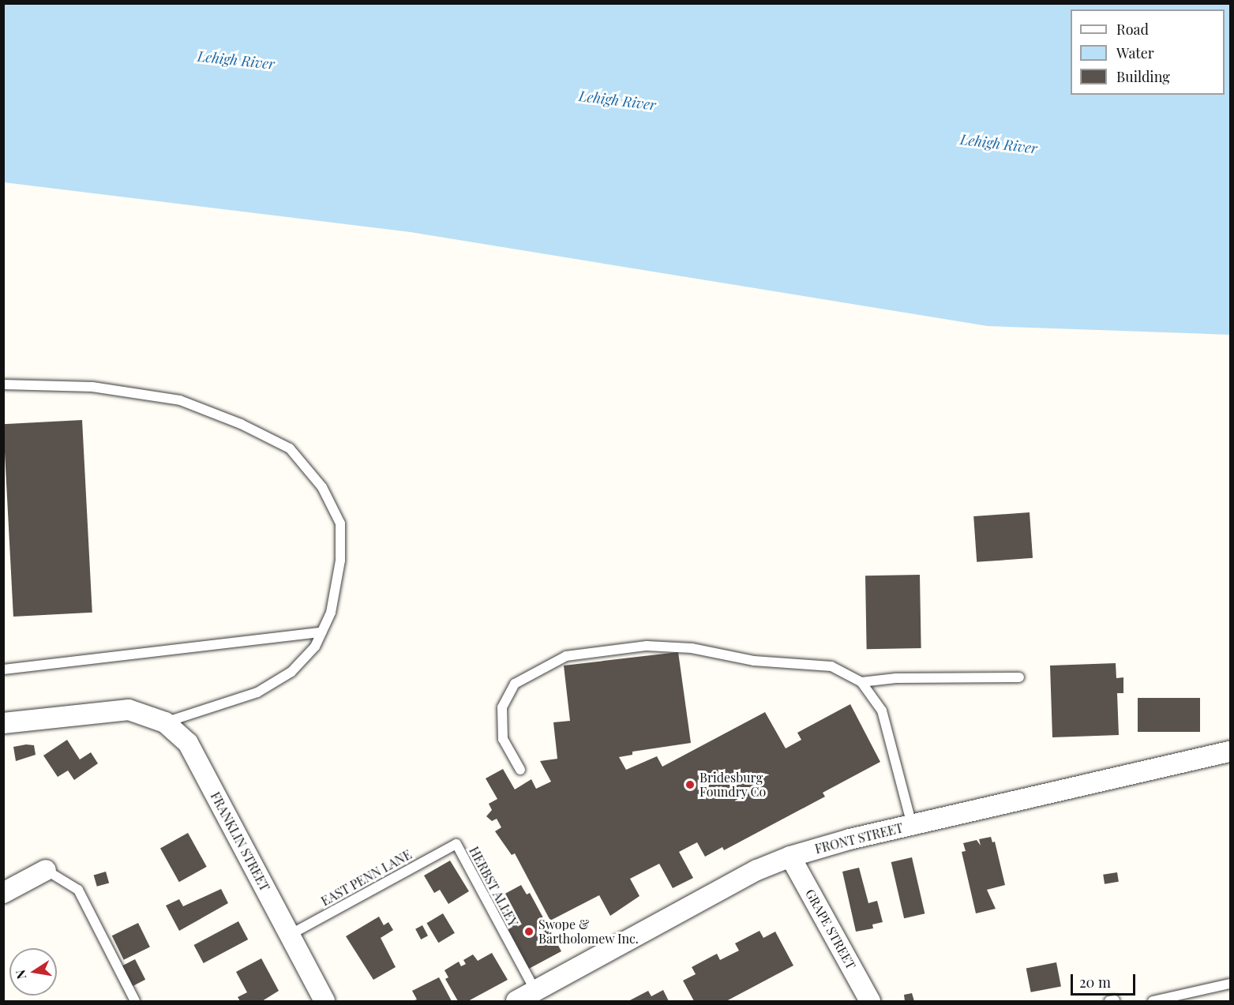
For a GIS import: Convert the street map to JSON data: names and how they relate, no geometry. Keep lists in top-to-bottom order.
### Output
{
  "streets": {
    "street": ["FRONT STREET", "FRANKLIN STREET", "GRAPE STREET"],
    "lane": ["EAST PENN LANE", "HERBST ALLEY"]
  },
  "crossings": [
    ["FRONT STREET", "HERBST ALLEY"],
    ["FRONT STREET", "GRAPE STREET"],
    ["FRANKLIN STREET", "EAST PENN LANE"],
    ["EAST PENN LANE", "HERBST ALLEY"]
  ],
  "water": ["Lehigh River"],
  "places": ["Bridesburg Foundry Co", "Swope & Bartholomew Inc."],
  "legend": ["Road", "Water", "Building"],
  "scale_bar": "20 m",
  "north": "left"
}
